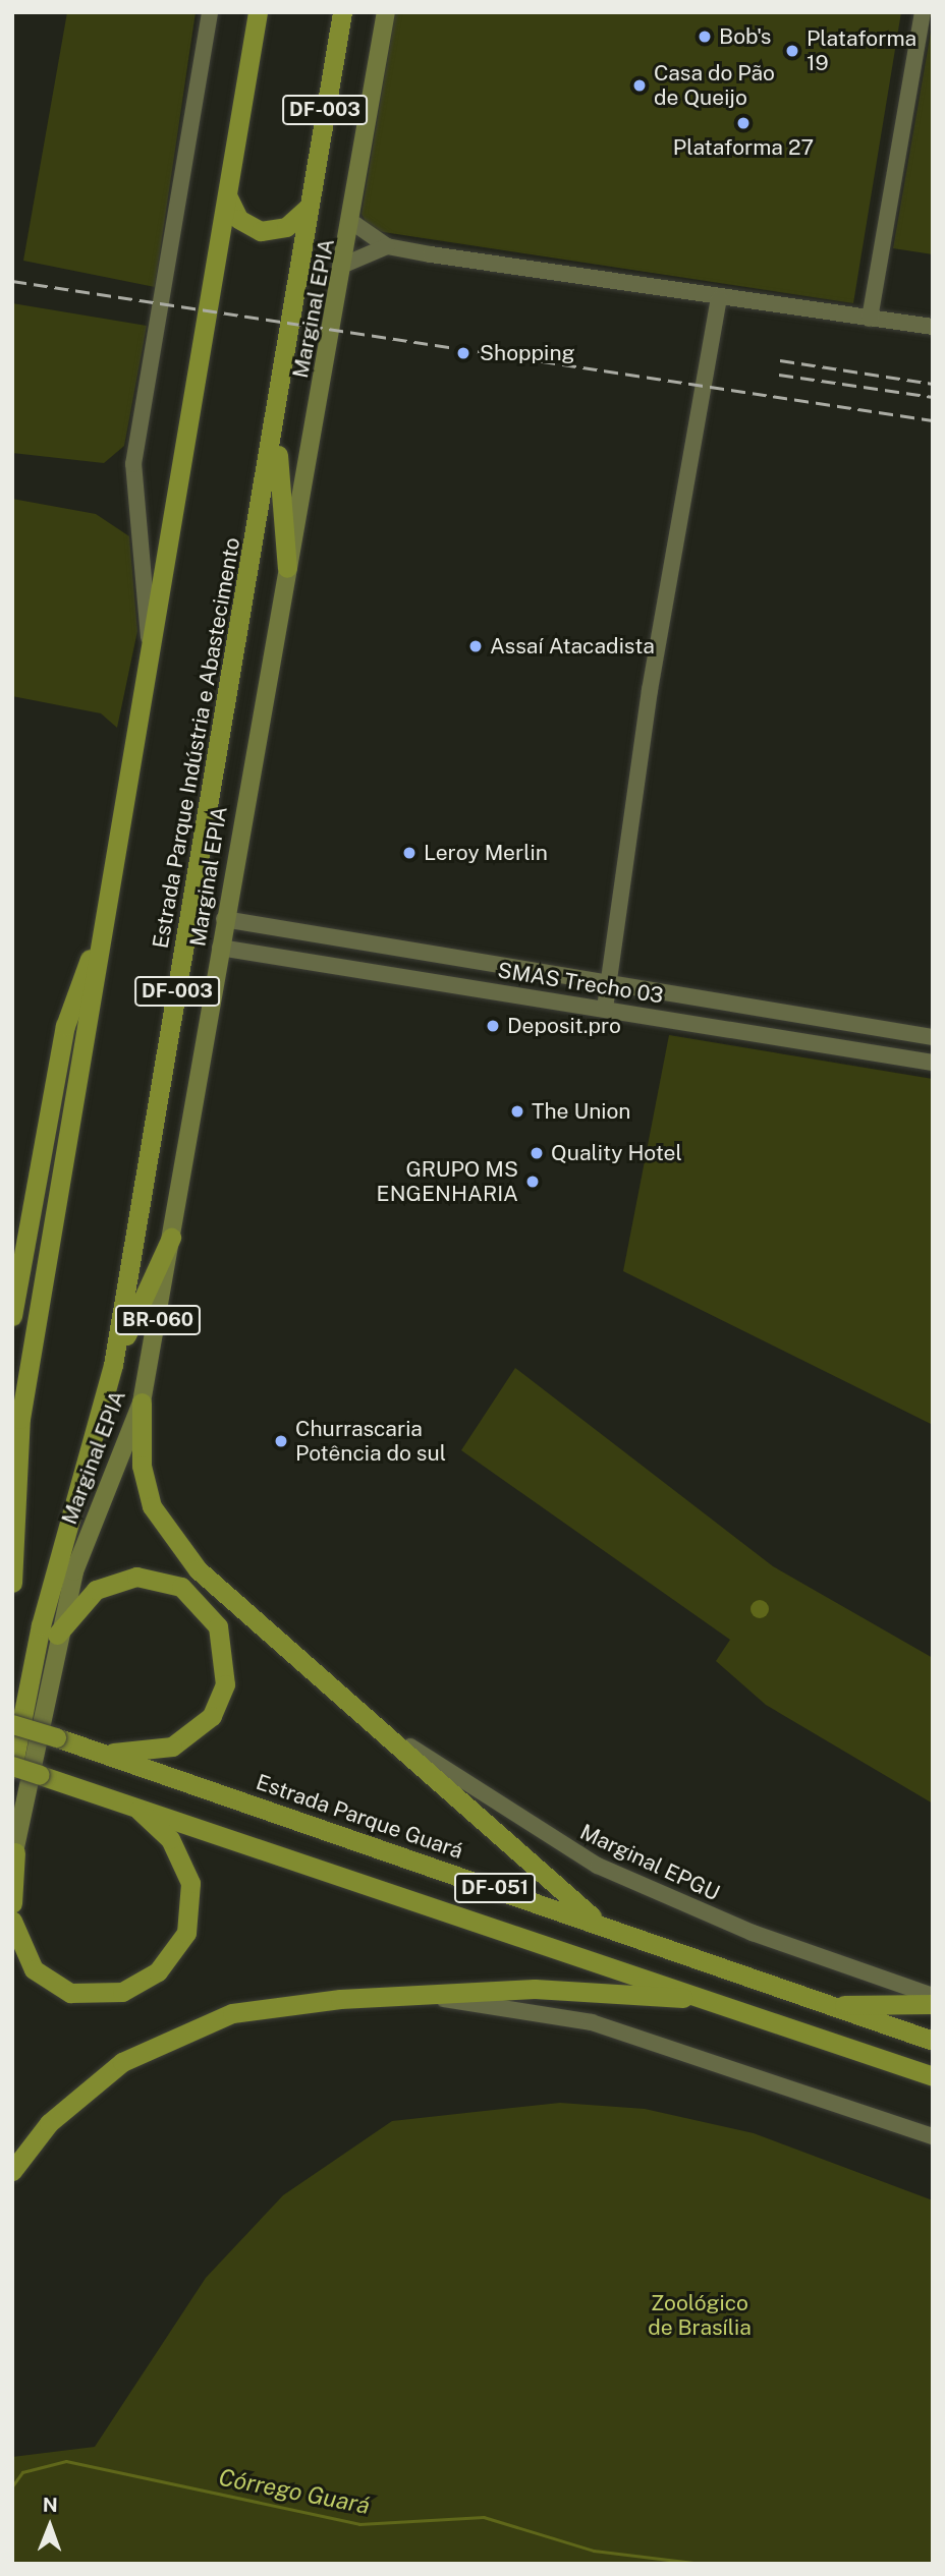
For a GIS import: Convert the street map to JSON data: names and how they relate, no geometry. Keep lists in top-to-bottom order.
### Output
{
  "streets": {
    "highway": [
      "DF-003",
      "Estrada Parque Indústria e Abastecimento",
      "Estrada Parque Guará",
      "DF-051"
    ],
    "main road": ["Marginal EPIA", "BR-060"],
    "street": ["SMAS Trecho 03", "Marginal EPGU"]
  },
  "crossings": [
    ["Marginal EPIA", "SMAS Trecho 03"],
    ["Estrada Parque Indústria e Abastecimento", "DF-051"]
  ],
  "water": ["Córrego Guará"],
  "parks": ["Zoológico de Brasília"],
  "places": [
    "Bob's",
    "Plataforma 19",
    "Casa do Pão de Queijo",
    "Plataforma 27",
    "Shopping",
    "Assaí Atacadista",
    "Leroy Merlin",
    "Deposit.pro",
    "The Union",
    "Quality Hotel",
    "GRUPO MS ENGENHARIA",
    "Churrascaria Potência do sul"
  ],
  "north": "top"
}
